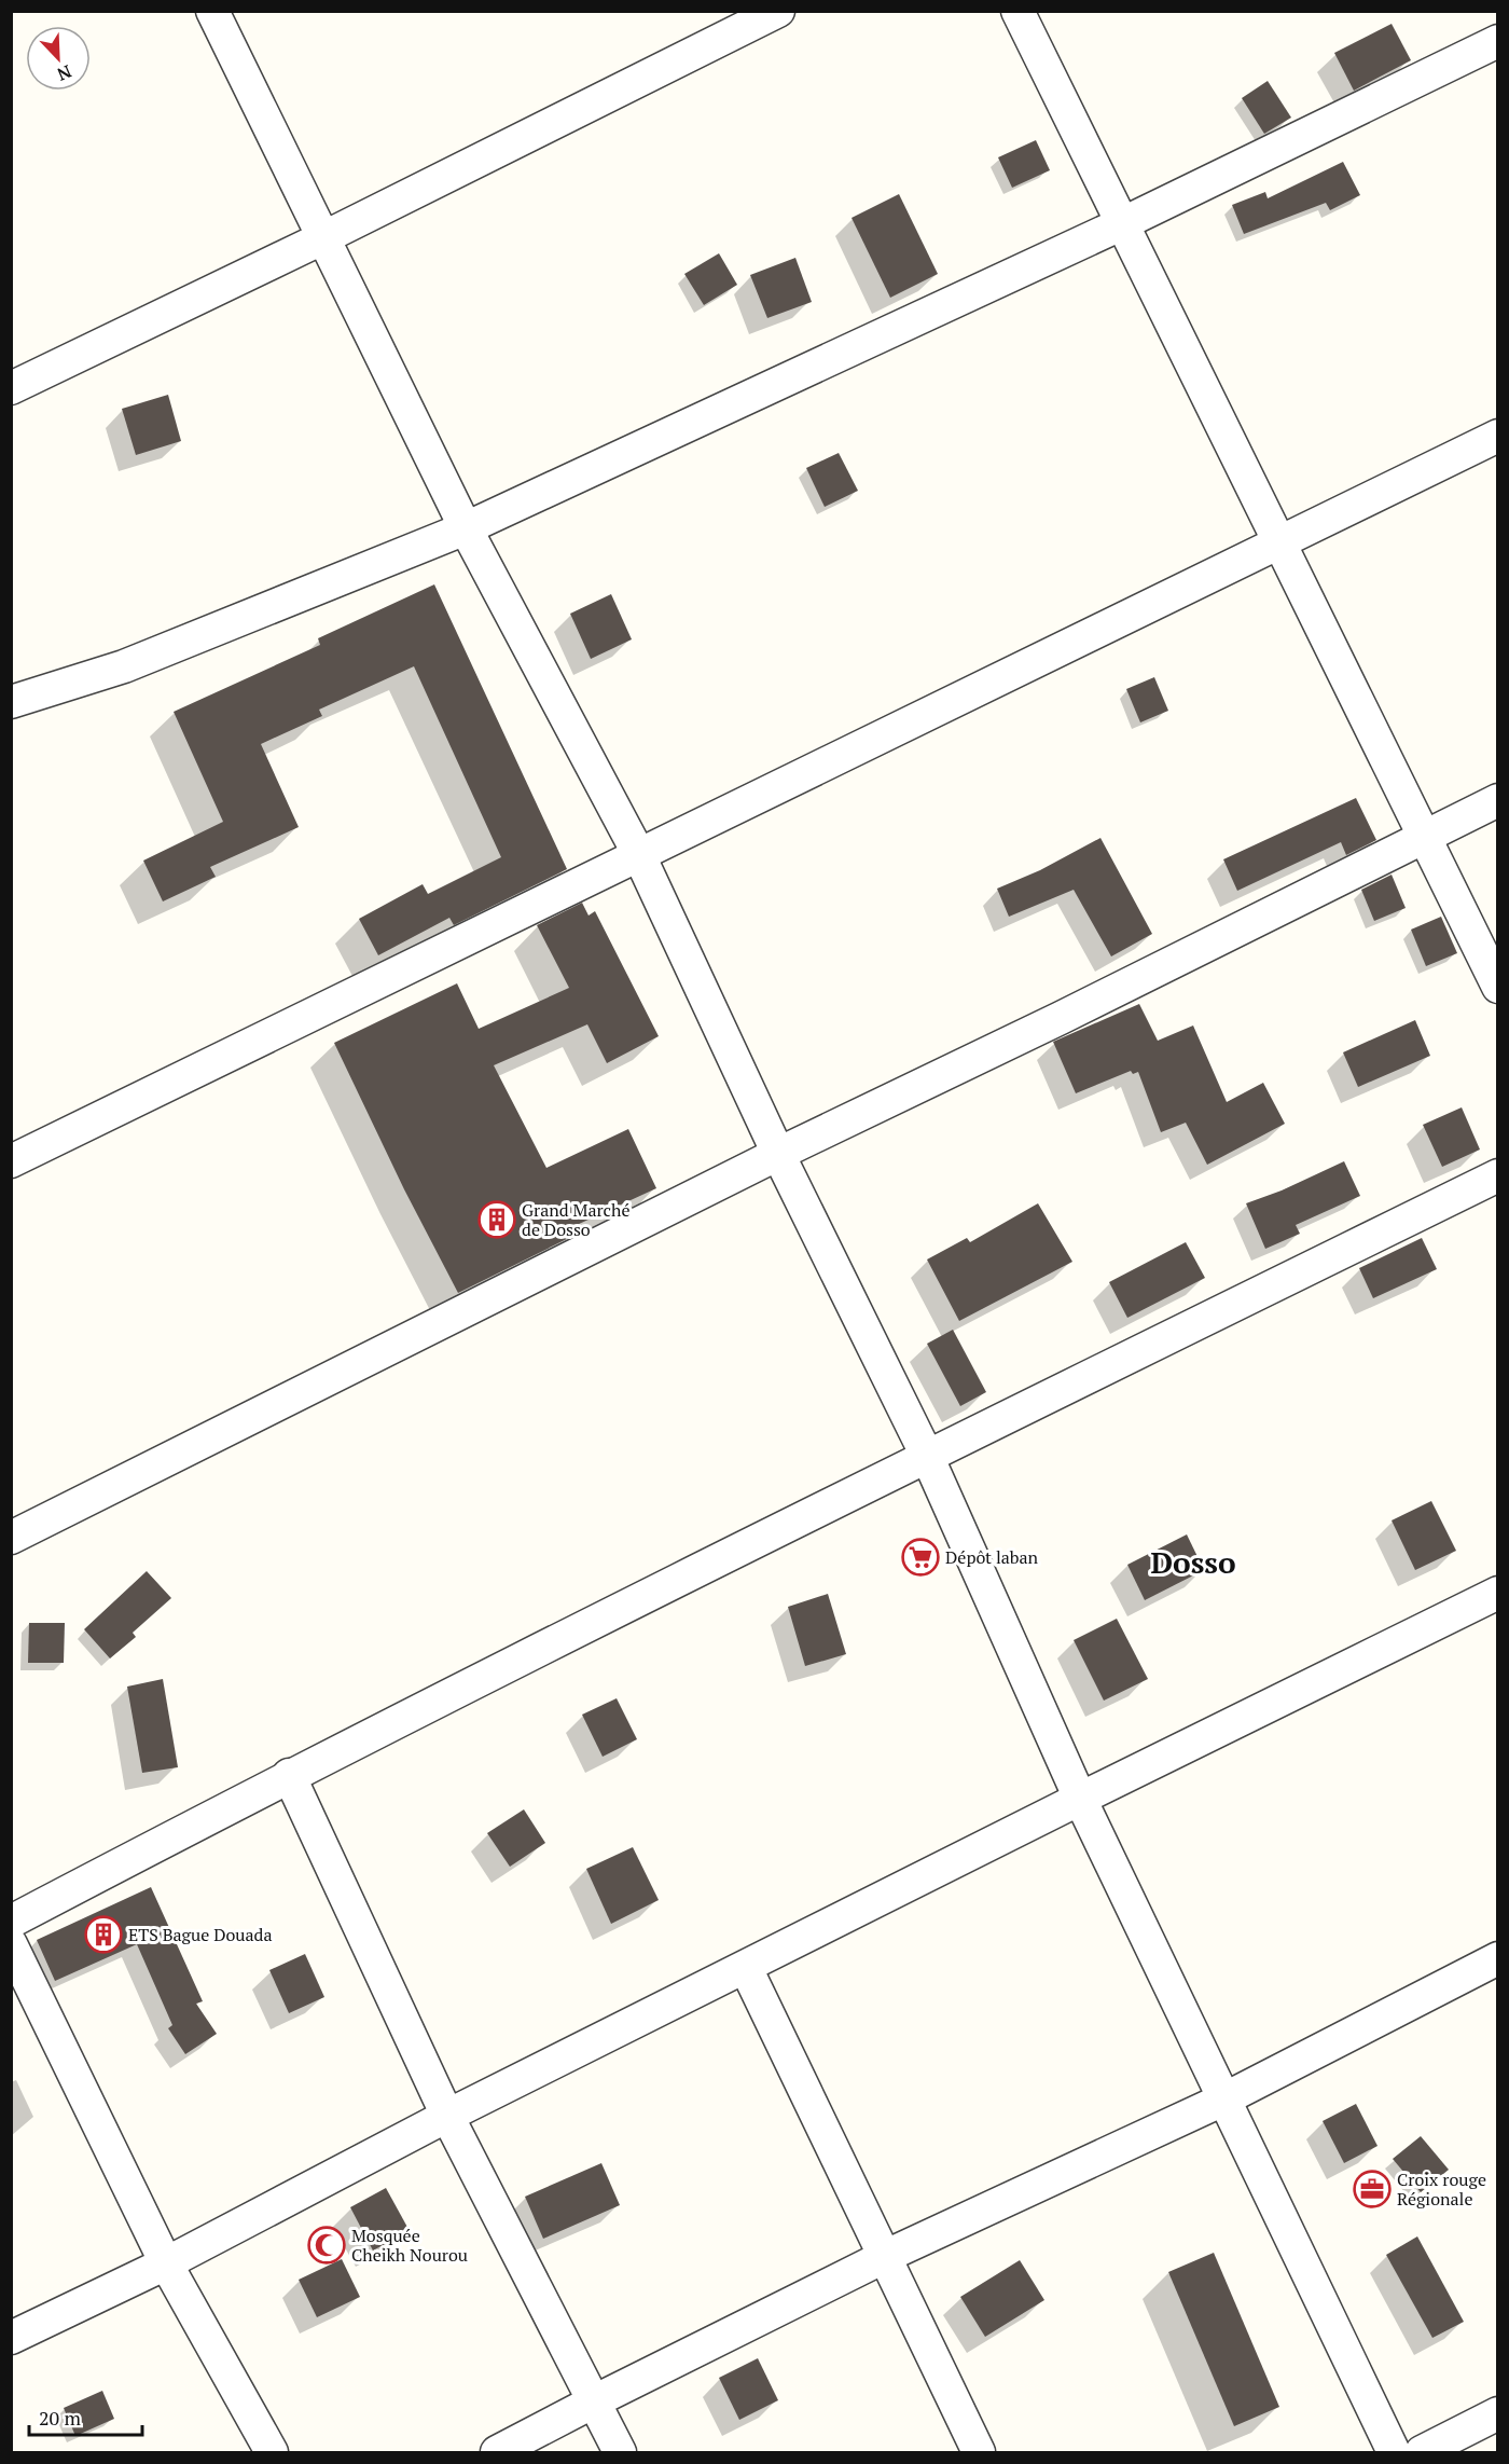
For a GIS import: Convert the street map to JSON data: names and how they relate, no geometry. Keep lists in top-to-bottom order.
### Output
{
  "districts": ["Dosso"],
  "places": {
    "building": ["Grand Marché de Dosso", "ETS Bague Douada"],
    "supermarket": ["Dépôt laban"],
    "office": ["Croix rouge Régionale"],
    "mosque": ["Mosquée Cheikh Nourou"]
  },
  "scale_bar": "20 m",
  "north": "bottom right"
}
